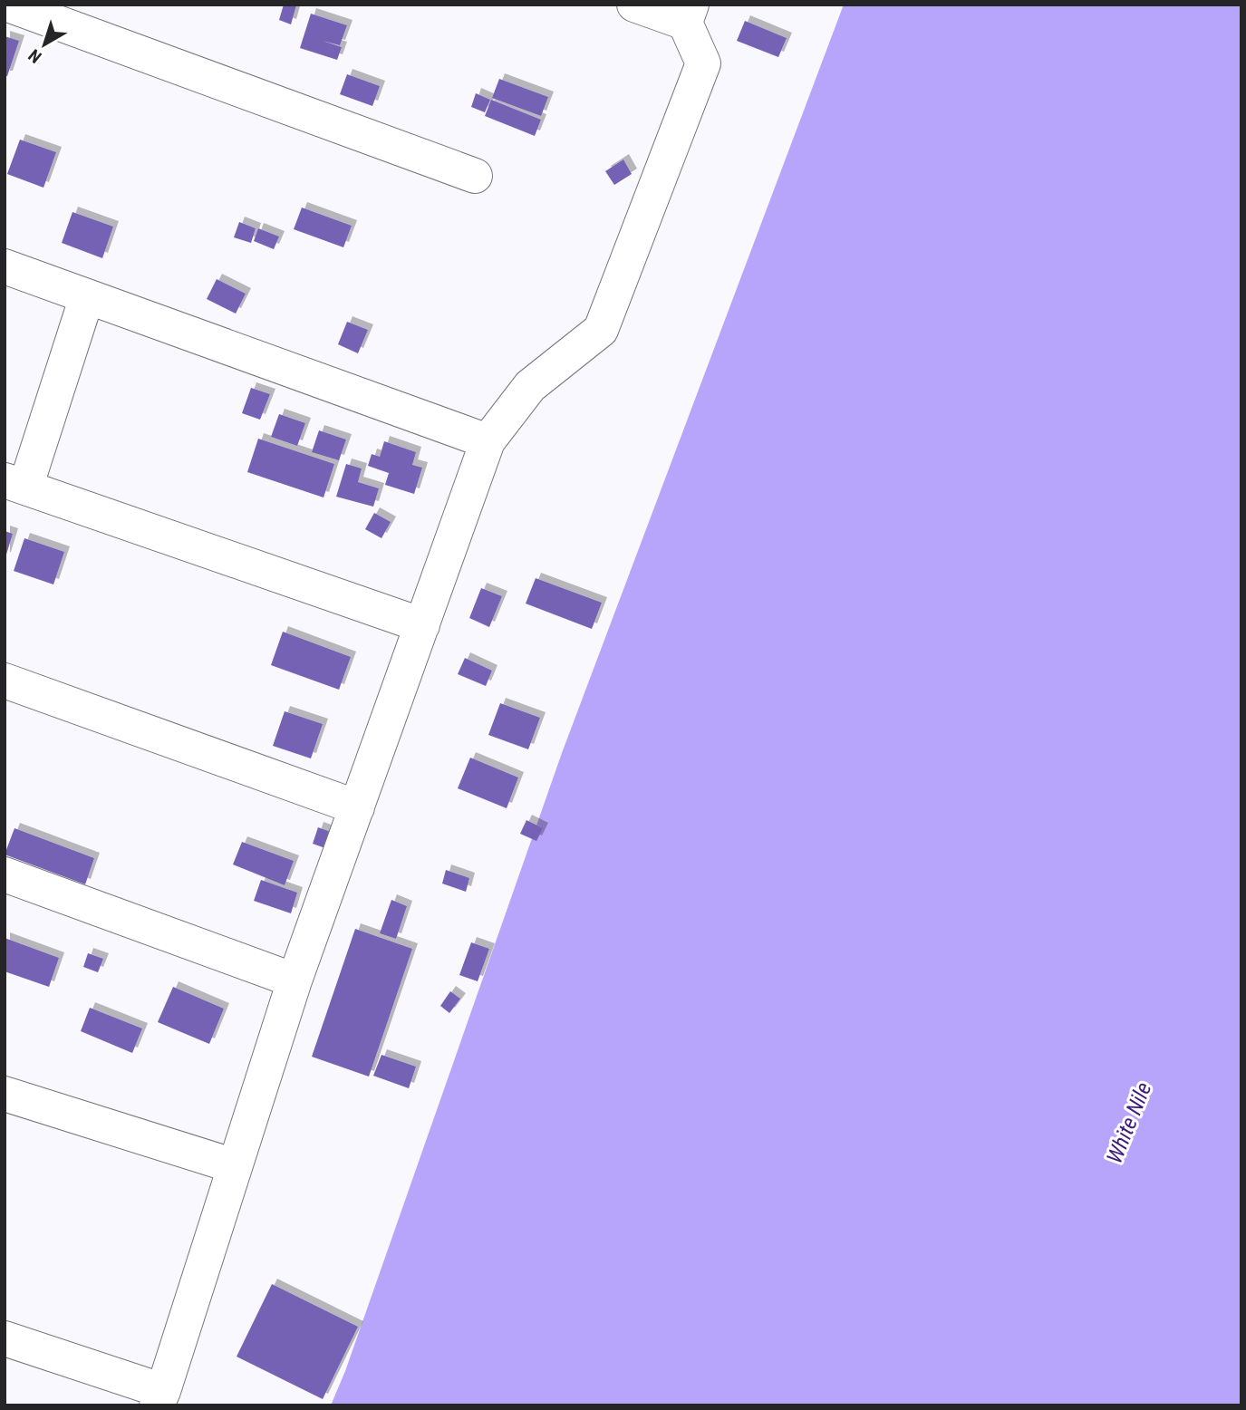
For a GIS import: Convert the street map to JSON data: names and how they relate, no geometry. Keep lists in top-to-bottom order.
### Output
{
  "water": ["White Nile"],
  "north": "bottom left"
}
